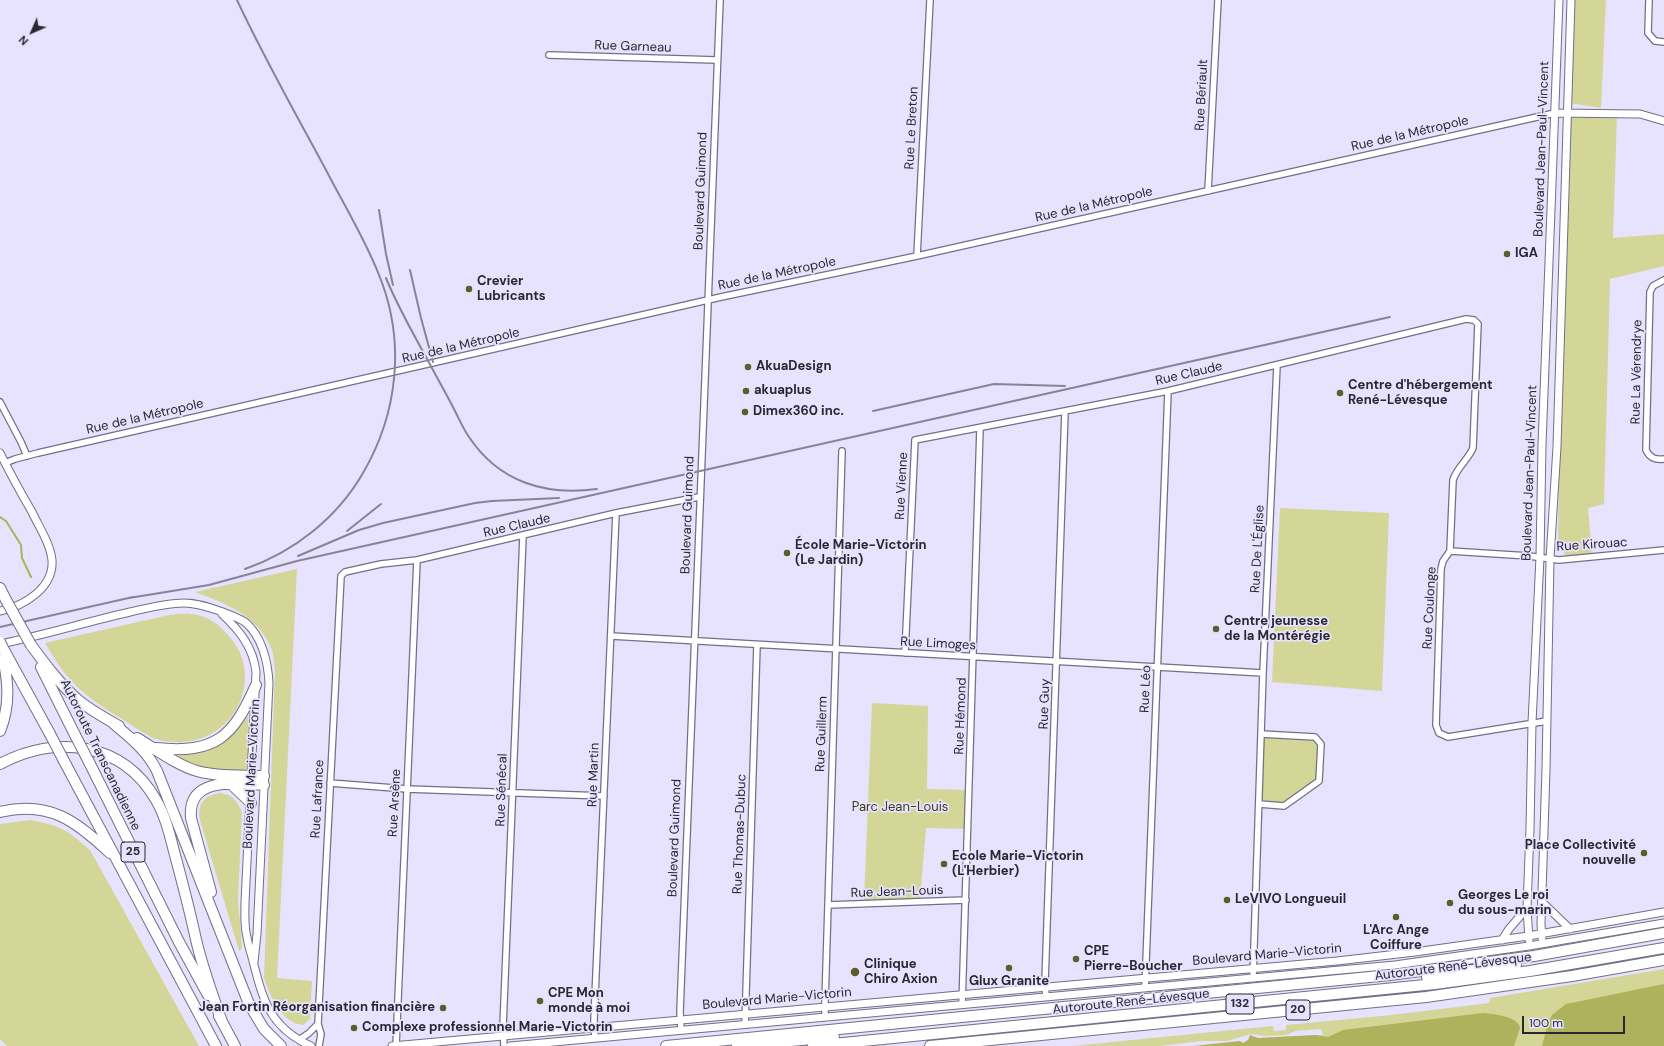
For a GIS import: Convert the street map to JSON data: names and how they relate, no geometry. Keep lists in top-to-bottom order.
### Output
{
  "streets": {
    "highway": [
      "Autoroute Transcanadienne",
      "25",
      "Autoroute René-Lévesque",
      "132",
      "20"
    ],
    "street": [
      "Rue Garneau",
      "Rue Bériault",
      "Rue Le Breton",
      "Rue de la Métropole",
      "Boulevard Jean-Paul-Vincent",
      "Boulevard Guimond",
      "Rue La Vérendrye",
      "Rue Claude",
      "Rue Vienne",
      "Rue Kirouac",
      "Rue De L'Église",
      "Rue Coulonge",
      "Rue Limoges",
      "Rue Léo",
      "Rue Guy",
      "Rue Hémond",
      "Rue Guillerm",
      "Boulevard Marie-Victorin",
      "Rue Martin",
      "Rue Sénécal",
      "Rue Lafrance",
      "Rue Arsène",
      "Rue Thomas-Dubuc",
      "Rue Jean-Louis"
    ]
  },
  "crossings": [
    ["Rue Garneau", "Boulevard Guimond"],
    ["Rue Bériault", "Rue de la Métropole"],
    ["Rue Le Breton", "Rue de la Métropole"],
    ["Rue de la Métropole", "Boulevard Jean-Paul-Vincent"],
    ["Rue de la Métropole", "Boulevard Guimond"],
    ["Boulevard Jean-Paul-Vincent", "Rue Kirouac"],
    ["Boulevard Jean-Paul-Vincent", "Rue Coulonge"],
    ["Boulevard Jean-Paul-Vincent", "Boulevard Marie-Victorin"],
    ["Boulevard Guimond", "Rue Claude"],
    ["Boulevard Guimond", "Rue Limoges"],
    ["Boulevard Guimond", "Boulevard Marie-Victorin"],
    ["Rue Claude", "Rue Vienne"],
    ["Rue Claude", "Rue De L'Église"],
    ["Rue Claude", "Rue Coulonge"],
    ["Rue Claude", "Rue Léo"],
    ["Rue Claude", "Rue Guy"],
    ["Rue Claude", "Rue Hémond"],
    ["Rue Claude", "Rue Martin"],
    ["Rue Claude", "Rue Sénécal"],
    ["Rue Claude", "Rue Lafrance"],
    ["Rue Claude", "Rue Arsène"],
    ["Rue Vienne", "Rue Limoges"],
    ["Rue Kirouac", "Rue Coulonge"],
    ["Rue De L'Église", "Rue Limoges"],
    ["Rue De L'Église", "Boulevard Marie-Victorin"],
    ["Rue Limoges", "Rue Léo"],
    ["Rue Limoges", "Rue Guy"],
    ["Rue Limoges", "Rue Hémond"],
    ["Rue Limoges", "Rue Guillerm"],
    ["Rue Limoges", "Rue Martin"],
    ["Rue Limoges", "Rue Thomas-Dubuc"],
    ["Rue Léo", "Boulevard Marie-Victorin"],
    ["Rue Guy", "Boulevard Marie-Victorin"],
    ["Rue Hémond", "Boulevard Marie-Victorin"],
    ["Rue Hémond", "Rue Jean-Louis"],
    ["Rue Guillerm", "Boulevard Marie-Victorin"],
    ["Rue Guillerm", "Rue Jean-Louis"],
    ["Autoroute Transcanadienne", "25"],
    ["Boulevard Marie-Victorin", "Rue Martin"],
    ["Boulevard Marie-Victorin", "Rue Sénécal"],
    ["Boulevard Marie-Victorin", "Rue Arsène"],
    ["Boulevard Marie-Victorin", "Rue Thomas-Dubuc"],
    ["Boulevard Marie-Victorin", "25"]
  ],
  "parks": ["Parc Jean-Louis"],
  "places": [
    "IGA",
    "Crevier Lubricants",
    "AkuaDesign",
    "akuaplus",
    "Centre d'hébergement René-Lévesque",
    "Dimex360 inc.",
    "École Marie-Victorin (Le Jardin)",
    "Centre jeunesse de la Montérégie",
    "Place Collectivité nouvelle",
    "Ecole Marie-Victorin (L'Herbier)",
    "LeVIVO Longueuil",
    "Georges Le roi du sous-marin",
    "L'Arc Ange Coiffure",
    "CPE Pierre-Boucher",
    "Glux Granite",
    "Clinique Chiro Axion",
    "CPE Mon monde à moi",
    "Jean Fortin Réorganisation financière",
    "Complexe professionnel Marie-Victorin"
  ],
  "scale_bar": "100 m",
  "north": "bottom left"
}
